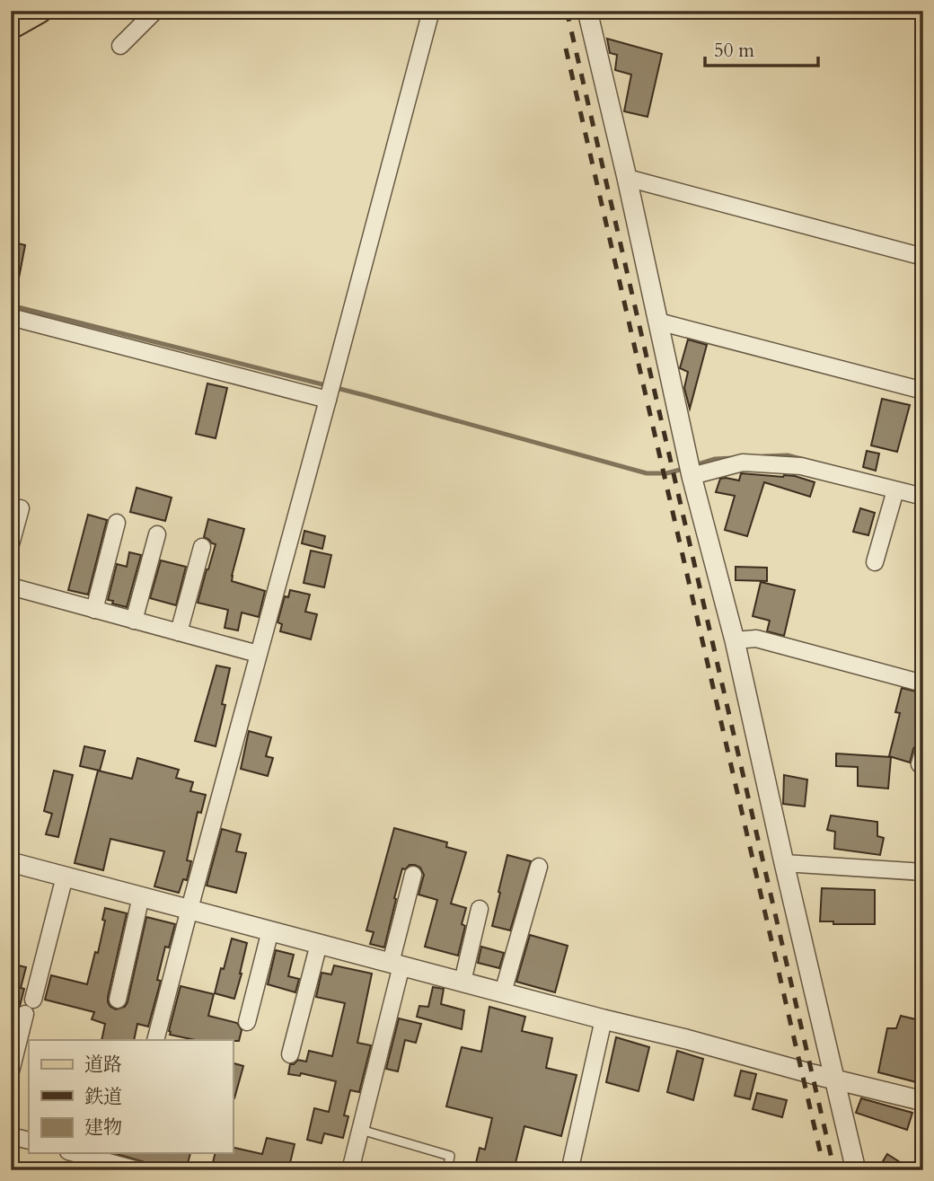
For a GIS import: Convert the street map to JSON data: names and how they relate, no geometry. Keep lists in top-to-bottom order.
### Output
{
  "legend": ["道路", "鉄道", "建物"],
  "scale_bar": "50 m"
}
